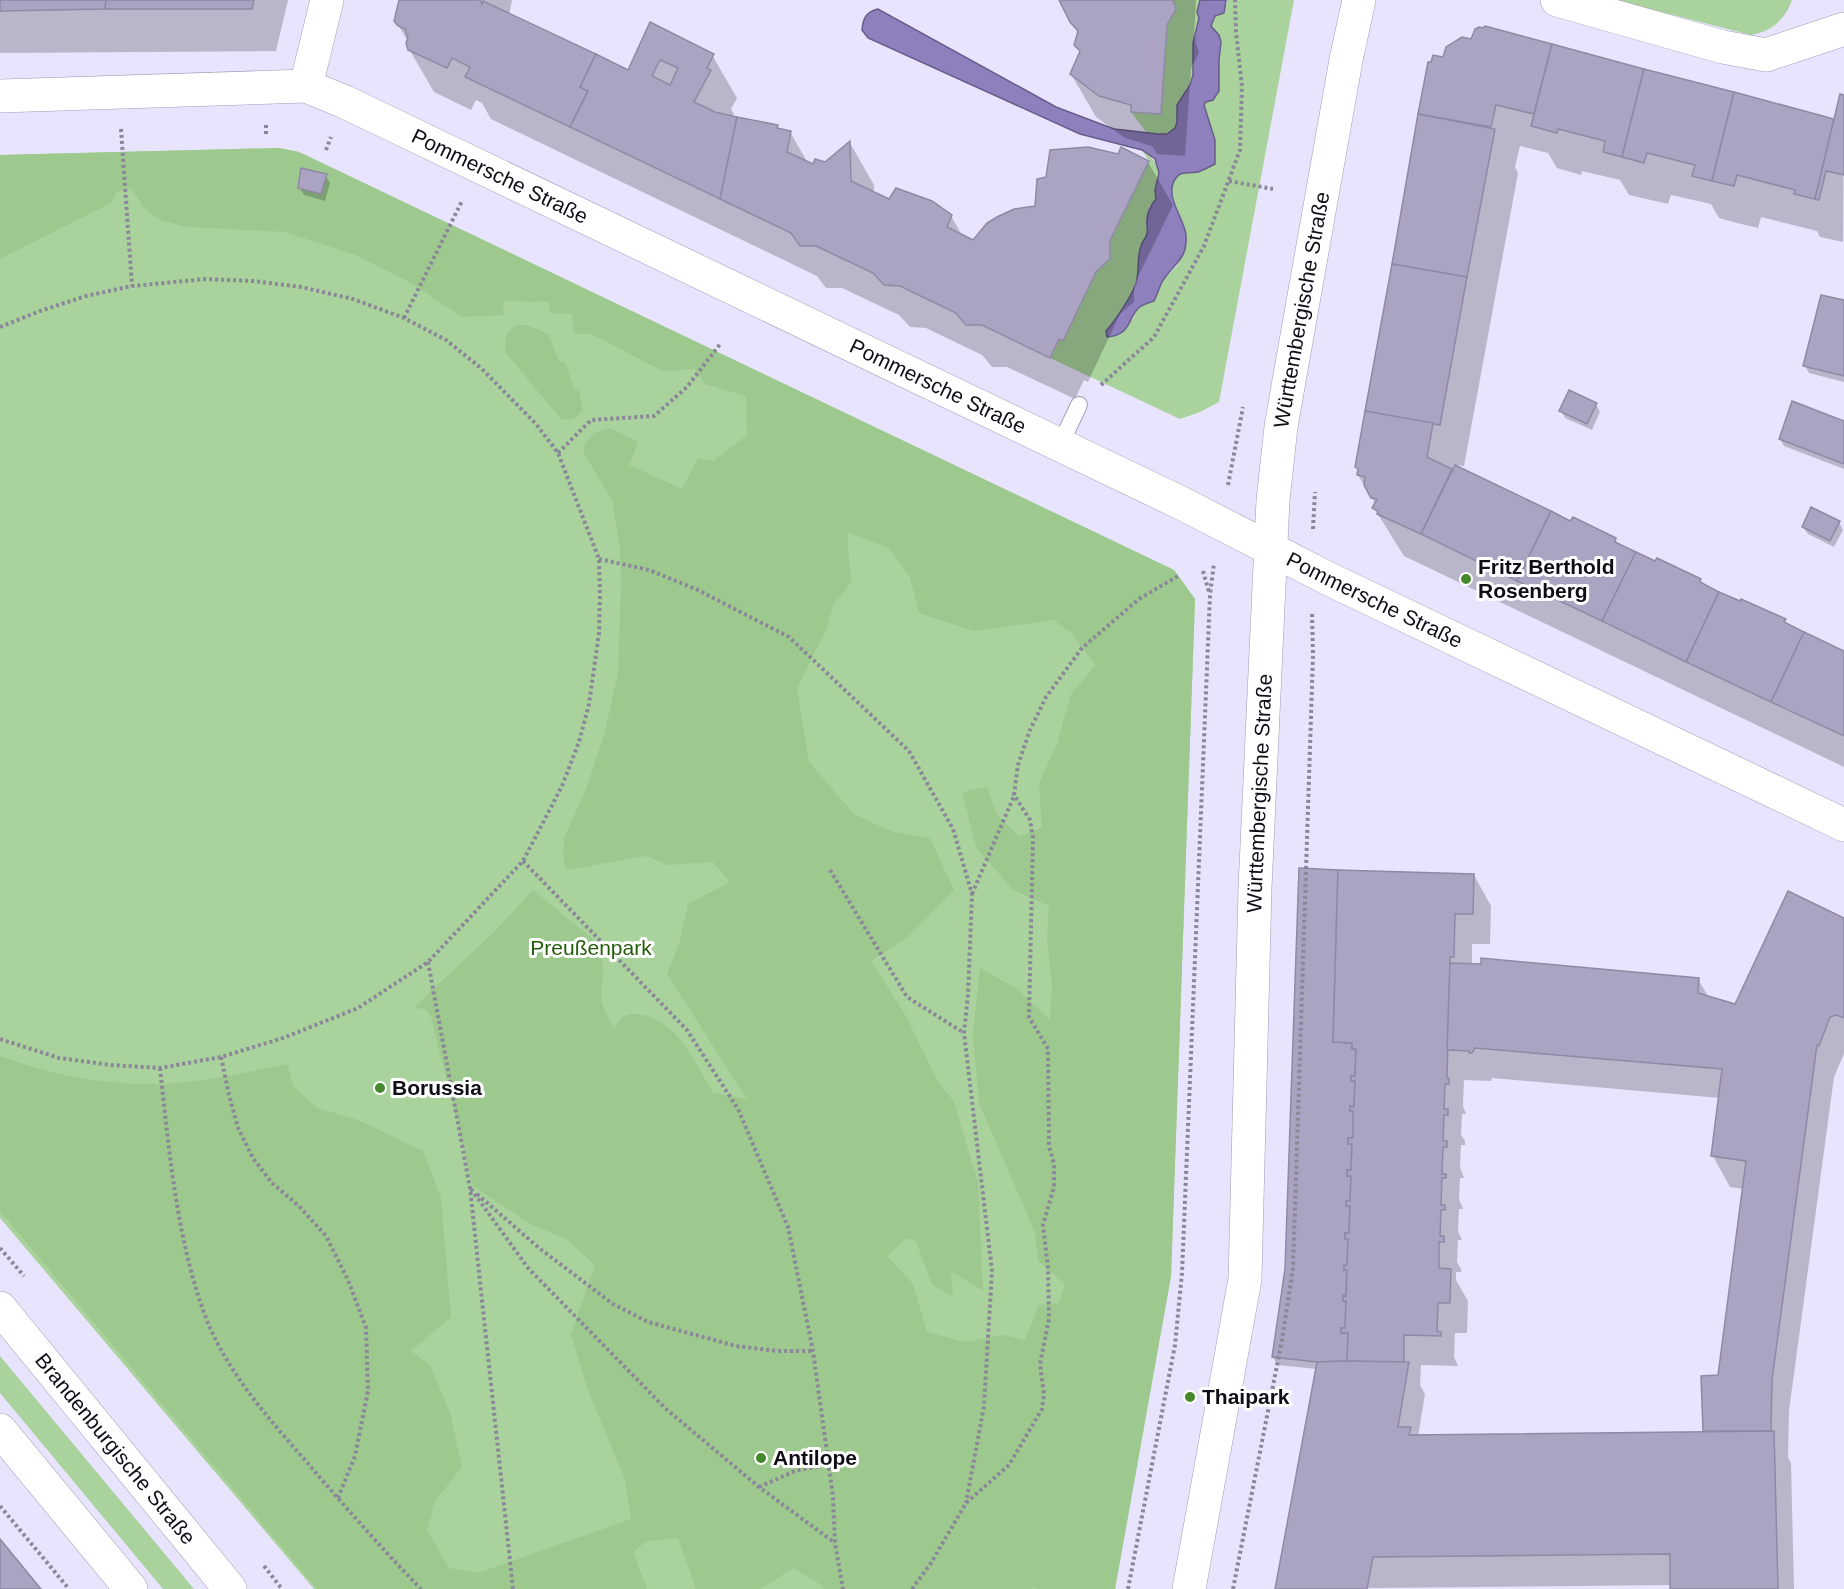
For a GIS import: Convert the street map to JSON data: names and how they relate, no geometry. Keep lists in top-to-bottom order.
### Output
{
  "streets": {
    "street": ["Pommersche Straße", "Württembergische Straße", "Brandenburgische Straße"]
  },
  "crossings": [
    ["Pommersche Straße", "Württembergische Straße"]
  ],
  "parks": ["Preußenpark"],
  "places": [
    "Fritz Berthold Rosenberg",
    "Borussia",
    "Thaipark",
    "Antilope"
  ]
}
